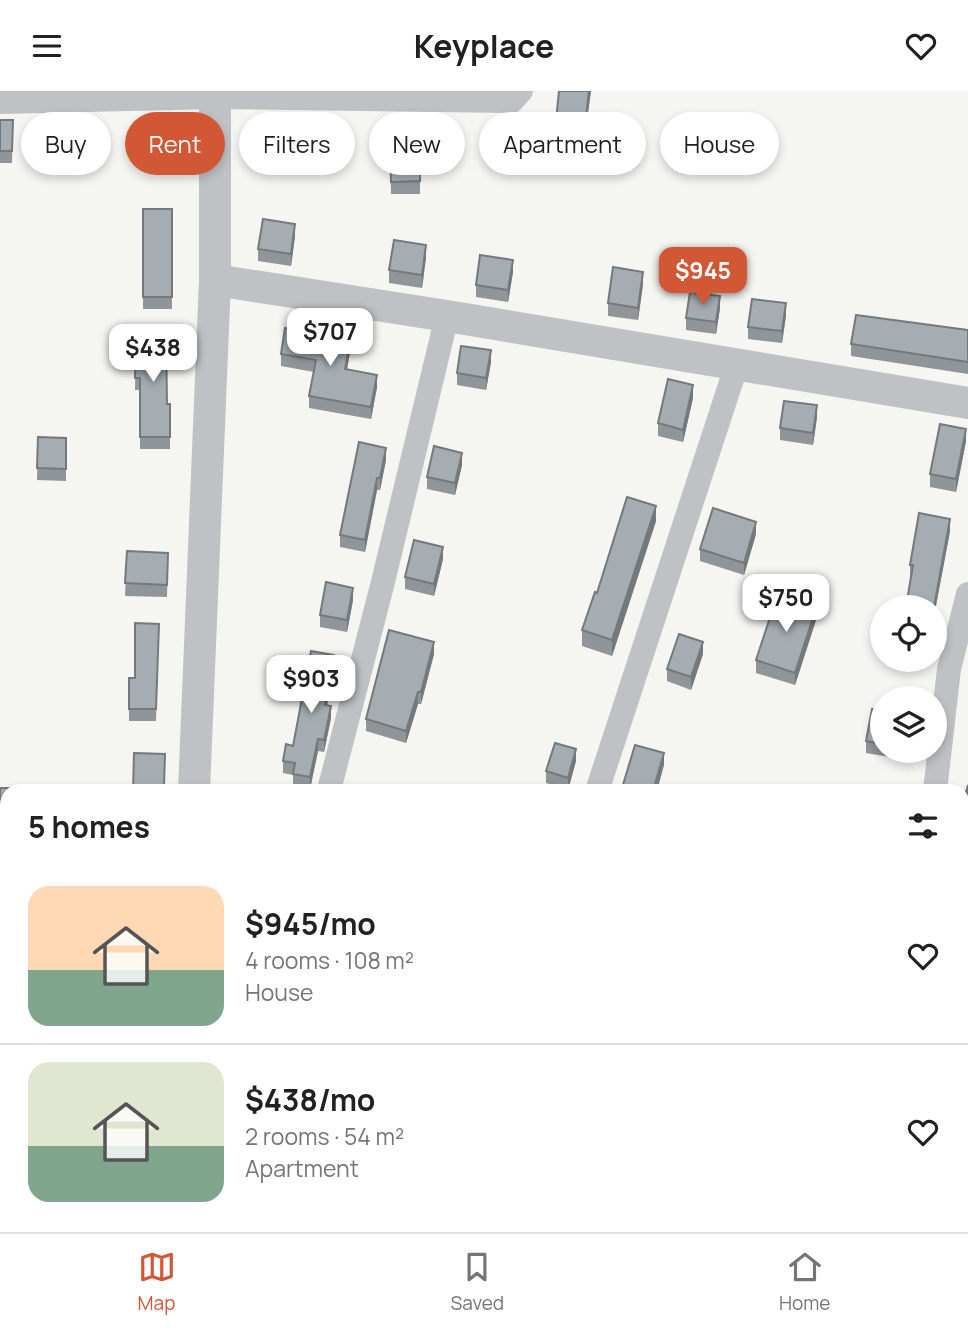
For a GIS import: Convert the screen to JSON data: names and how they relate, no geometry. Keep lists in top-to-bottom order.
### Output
{
  "page": {
    "header": "Keyplace",
    "chip": [
      "Buy",
      "Rent",
      "Filters",
      "New",
      "Apartment",
      "House"
    ],
    "price": [
      "$945",
      "$707",
      "$438",
      "$750",
      "$903"
    ],
    "heading": "5 homes",
    "list": [
      {
        "name": "$945/mo",
        "note": "4 rooms · 108 m² · House"
      },
      {
        "name": "$438/mo",
        "note": "2 rooms · 54 m² · Apartment"
      }
    ],
    "tabs": ["Map", "Saved", "Home"]
  }
}
